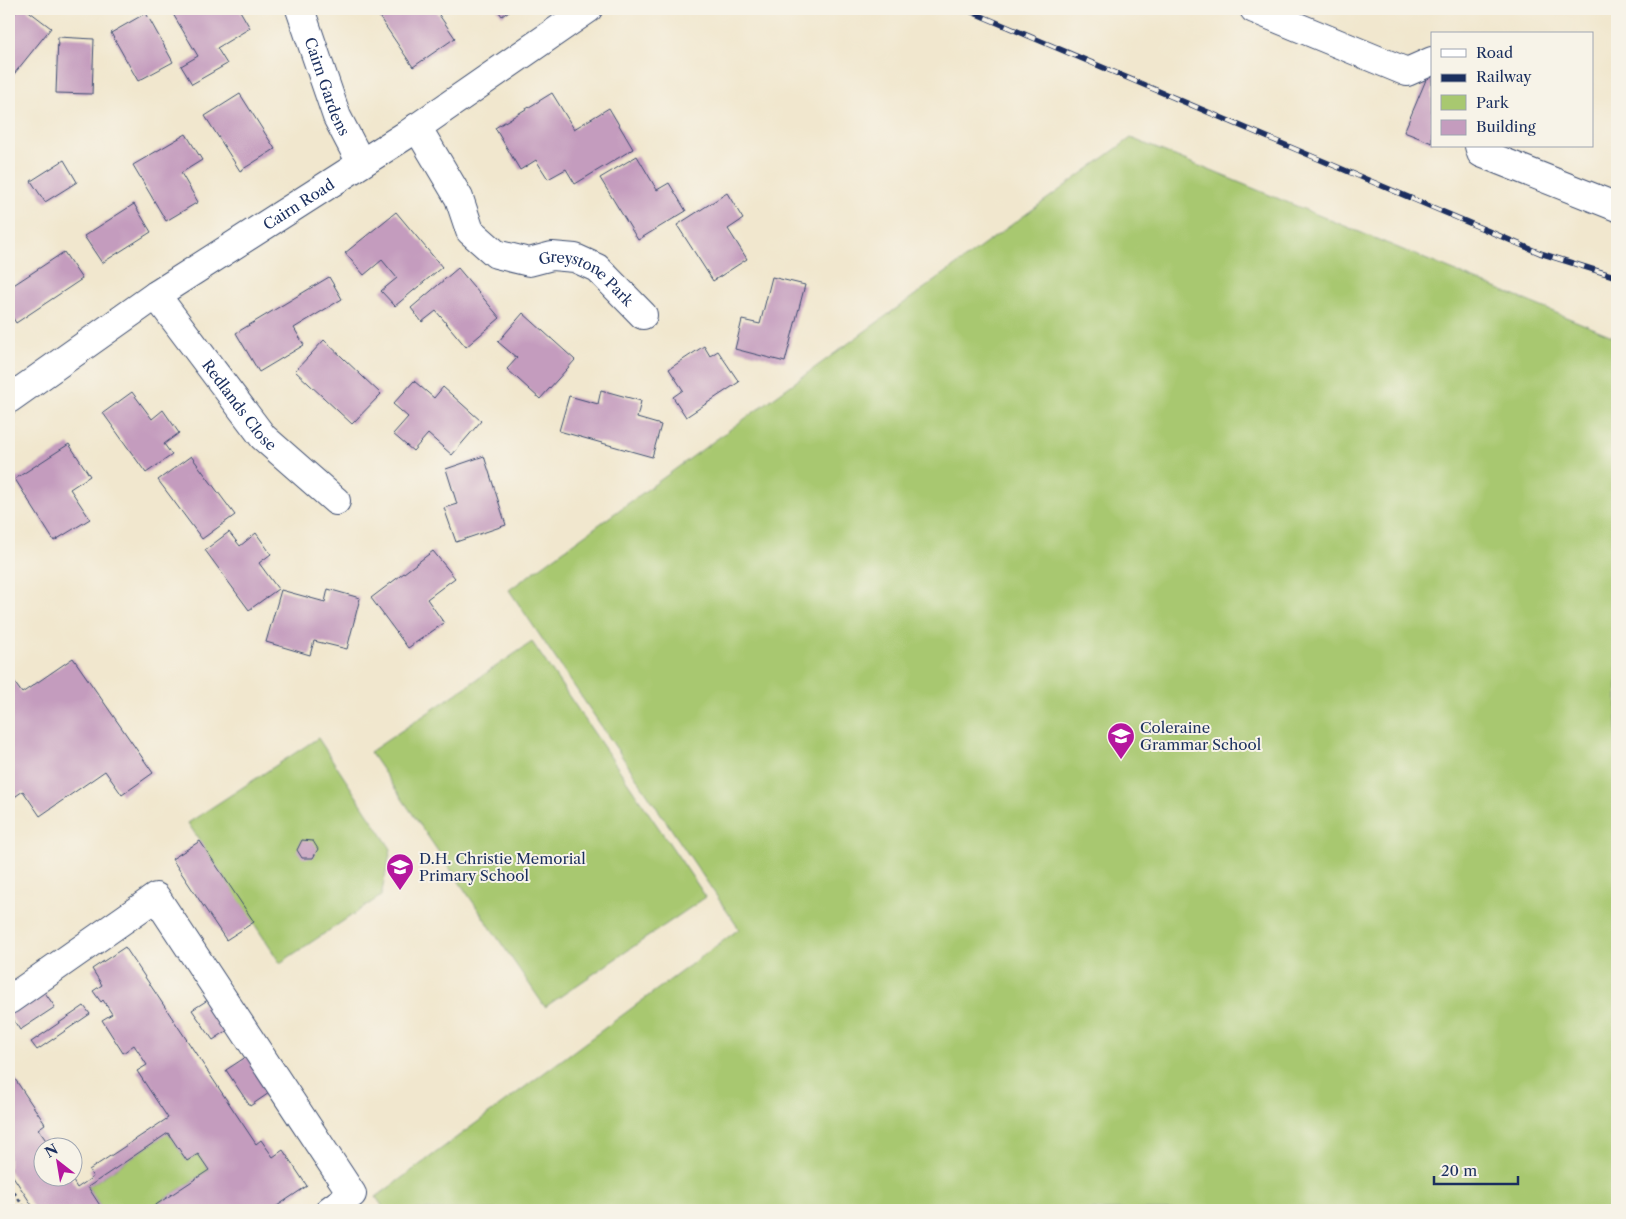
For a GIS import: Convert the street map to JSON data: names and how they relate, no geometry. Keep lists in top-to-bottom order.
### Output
{
  "streets": {
    "street": [
      "Cairn Gardens",
      "Cairn Road",
      "Greystone Park",
      "Redlands Close"
    ]
  },
  "crossings": [
    ["Cairn Gardens", "Cairn Road"],
    ["Cairn Road", "Greystone Park"],
    ["Cairn Road", "Redlands Close"]
  ],
  "places": {
    "school or university": ["Coleraine Grammar School", "D.H. Christie Memorial Primary School"]
  },
  "legend": [
    "Road",
    "Railway",
    "Park",
    "Building"
  ],
  "scale_bar": "20 m",
  "north": "top left"
}
